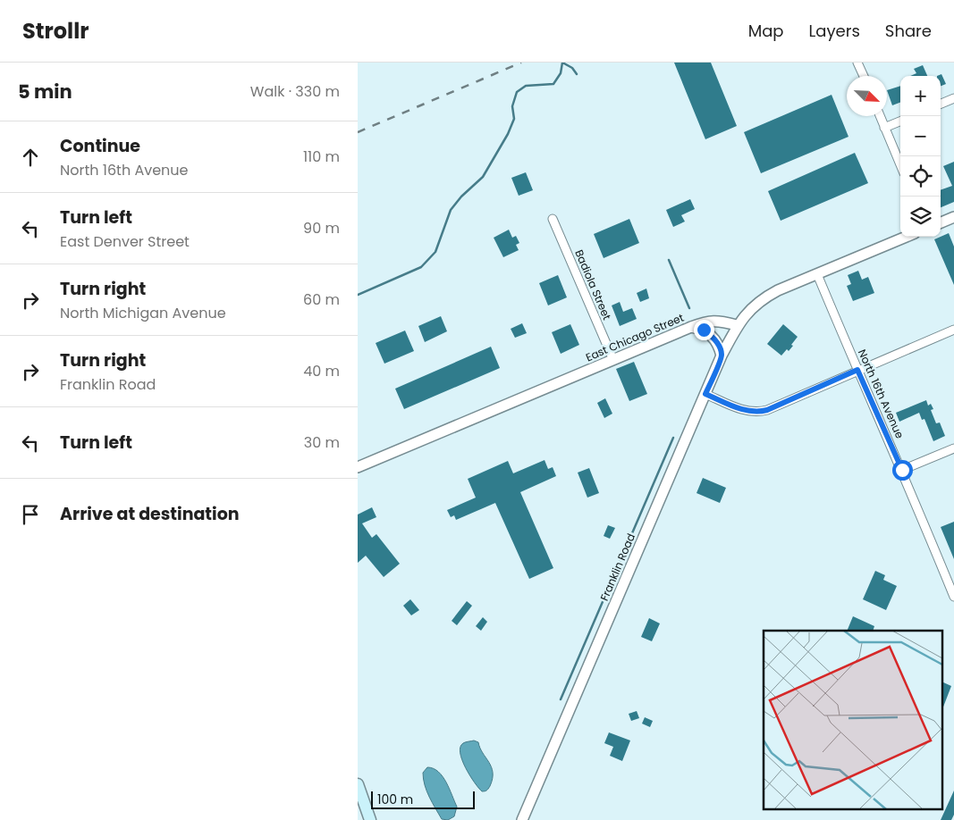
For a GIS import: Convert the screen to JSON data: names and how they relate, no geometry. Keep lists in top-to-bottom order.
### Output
{
  "streets": {
    "street": [
      "Badiola Street",
      "East Chicago Street",
      "North 16th Avenue",
      "Franklin Road"
    ]
  },
  "crossings": [
    ["Badiola Street", "East Chicago Street"],
    ["East Chicago Street", "Franklin Road"]
  ],
  "scale_bar": "100 m",
  "north": "bottom right",
  "page": {
    "header": "Strollr",
    "nav": ["Map", "Layers", "Share"],
    "heading": ["5 min", "Walk · 330 m"],
    "map_buttons": ["+", "−"],
    "list": [
      ["Continue", "North 16th Avenue", "110 m"],
      ["Turn left", "East Denver Street", "90 m"],
      ["Turn right", "North Michigan Avenue", "60 m"],
      ["Turn right", "Franklin Road", "40 m"],
      ["Turn left", "30 m"],
      "Arrive at destination"
    ],
    "scale": "100 m"
  }
}
